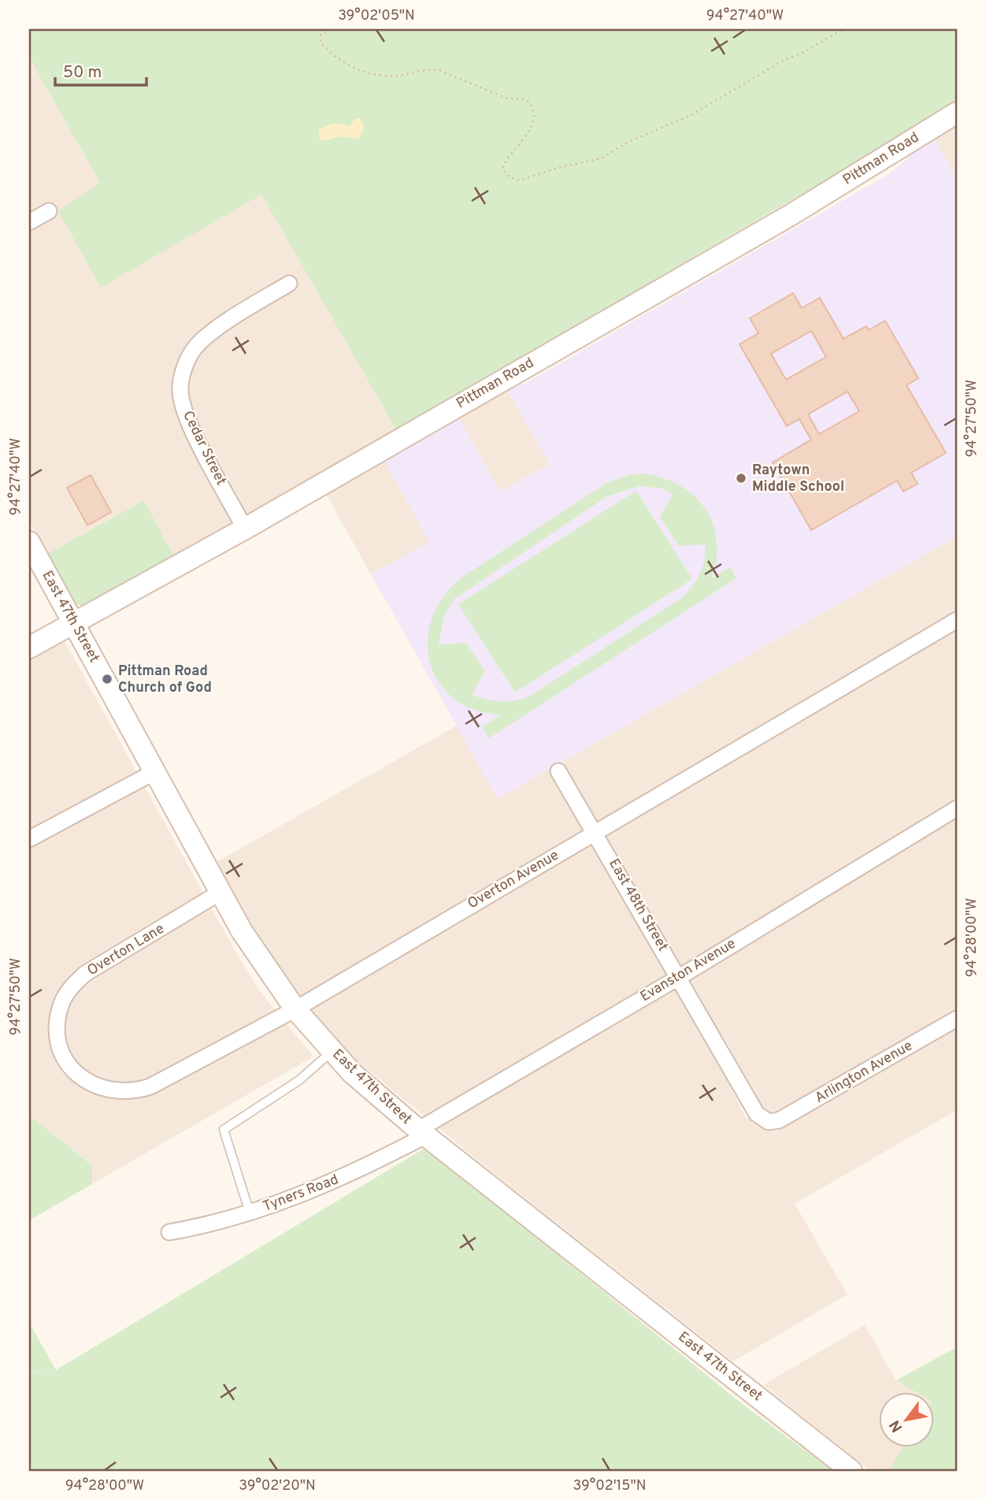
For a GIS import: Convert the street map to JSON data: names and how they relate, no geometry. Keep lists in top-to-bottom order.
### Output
{
  "streets": {
    "main road": ["Pittman Road", "East 47th Street"],
    "street": [
      "Cedar Street",
      "Overton Avenue",
      "East 48th Street",
      "Overton Lane",
      "Evanston Avenue",
      "Arlington Avenue",
      "Tyners Road"
    ]
  },
  "crossings": [
    ["Pittman Road", "Cedar Street"],
    ["Pittman Road", "East 47th Street"],
    ["East 47th Street", "Overton Avenue"],
    ["East 47th Street", "Overton Lane"],
    ["East 47th Street", "Evanston Avenue"],
    ["East 47th Street", "Tyners Road"],
    ["Overton Avenue", "East 48th Street"],
    ["Overton Avenue", "Overton Lane"],
    ["East 48th Street", "Evanston Avenue"],
    ["East 48th Street", "Arlington Avenue"],
    ["Evanston Avenue", "Tyners Road"]
  ],
  "places": ["Raytown Middle School", "Pittman Road Church of God"],
  "scale_bar": "50 m",
  "north": "bottom left",
  "coordinates": [
    "39°02'05\"N",
    "94°27'40\"W",
    "94°27'50\"W",
    "94°28'00\"W",
    "39°02'20\"N",
    "39°02'15\"N"
  ]
}
